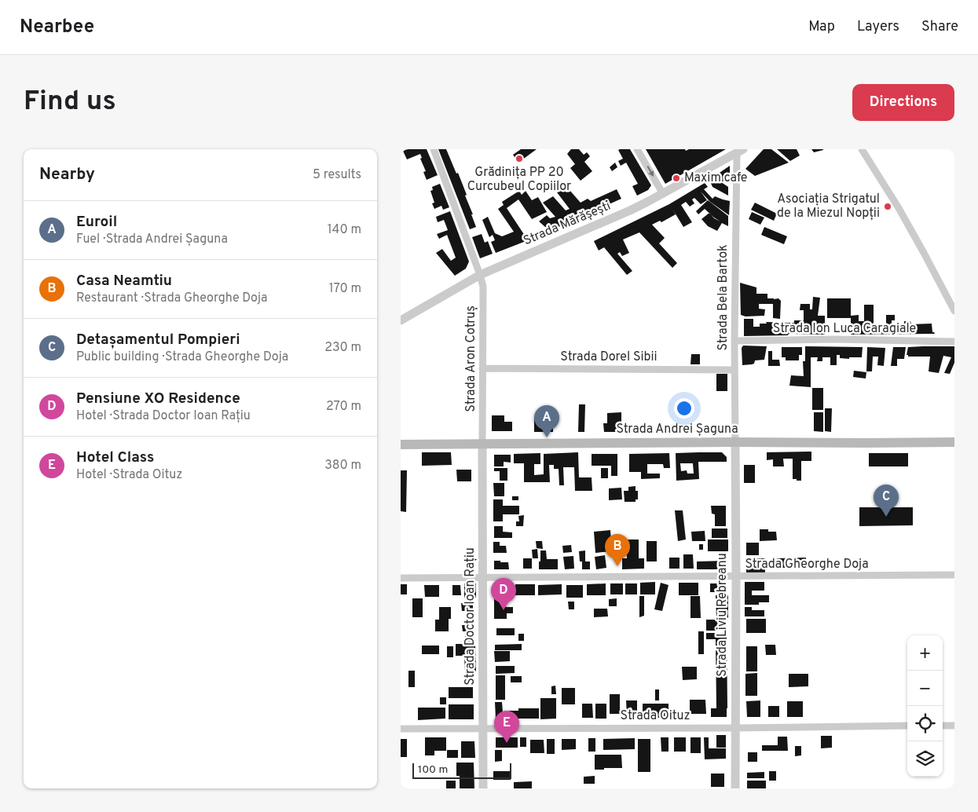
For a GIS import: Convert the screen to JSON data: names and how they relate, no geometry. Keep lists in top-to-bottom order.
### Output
{
  "streets": {
    "main road": ["Strada Andrei Șaguna"],
    "street": [
      "Strada Mărășești",
      "Strada Bela Bartok",
      "Strada Ion Luca Caragiale",
      "Strada Dorel Sibii",
      "Strada Aron Cotruș",
      "Strada Gheorghe Doja",
      "Strada Liviu Rebreanu",
      "Strada Doctor Ioan Rațiu",
      "Strada Oituz"
    ]
  },
  "crossings": [
    ["Strada Mărășești", "Strada Bela Bartok"],
    ["Strada Mărășești", "Strada Aron Cotruș"],
    ["Strada Bela Bartok", "Strada Ion Luca Caragiale"],
    ["Strada Bela Bartok", "Strada Dorel Sibii"],
    ["Strada Bela Bartok", "Strada Andrei Șaguna"],
    ["Strada Bela Bartok", "Strada Liviu Rebreanu"],
    ["Strada Dorel Sibii", "Strada Aron Cotruș"],
    ["Strada Aron Cotruș", "Strada Andrei Șaguna"],
    ["Strada Aron Cotruș", "Strada Doctor Ioan Rațiu"],
    ["Strada Andrei Șaguna", "Strada Liviu Rebreanu"],
    ["Strada Andrei Șaguna", "Strada Doctor Ioan Rațiu"],
    ["Strada Gheorghe Doja", "Strada Liviu Rebreanu"],
    ["Strada Gheorghe Doja", "Strada Doctor Ioan Rațiu"],
    ["Strada Liviu Rebreanu", "Strada Oituz"],
    ["Strada Doctor Ioan Rațiu", "Strada Oituz"]
  ],
  "places": ["Grădinița PP 20 Curcubeul Copiilor", "Maxim cafe", "Asociația Strigatul de la Miezul Nopții"],
  "scale_bar": "100 m",
  "page": {
    "header": "Nearbee",
    "nav": ["Map", "Layers", "Share"],
    "buttons": "Directions",
    "title": "Find us",
    "heading": ["Nearby", "5 results"],
    "list": [
      {
        "mark": "A",
        "name": "Euroil",
        "note": "Fuel · Strada Andrei Șaguna",
        "value": "140 m"
      },
      {
        "mark": "B",
        "name": "Casa Neamtiu",
        "note": "Restaurant · Strada Gheorghe Doja",
        "value": "170 m"
      },
      {
        "mark": "C",
        "name": "Detașamentul Pompieri",
        "note": "Public building · Strada Gheorghe Doja",
        "value": "230 m"
      },
      {
        "mark": "D",
        "name": "Pensiune XO Residence",
        "note": "Hotel · Strada Doctor Ioan Rațiu",
        "value": "270 m"
      },
      {
        "mark": "E",
        "name": "Hotel Class",
        "note": "Hotel · Strada Oituz",
        "value": "380 m"
      }
    ],
    "pins": [
      "A",
      "C",
      "B",
      "D",
      "E"
    ],
    "map_buttons": ["+", "−"],
    "scale": "100 m"
  }
}
